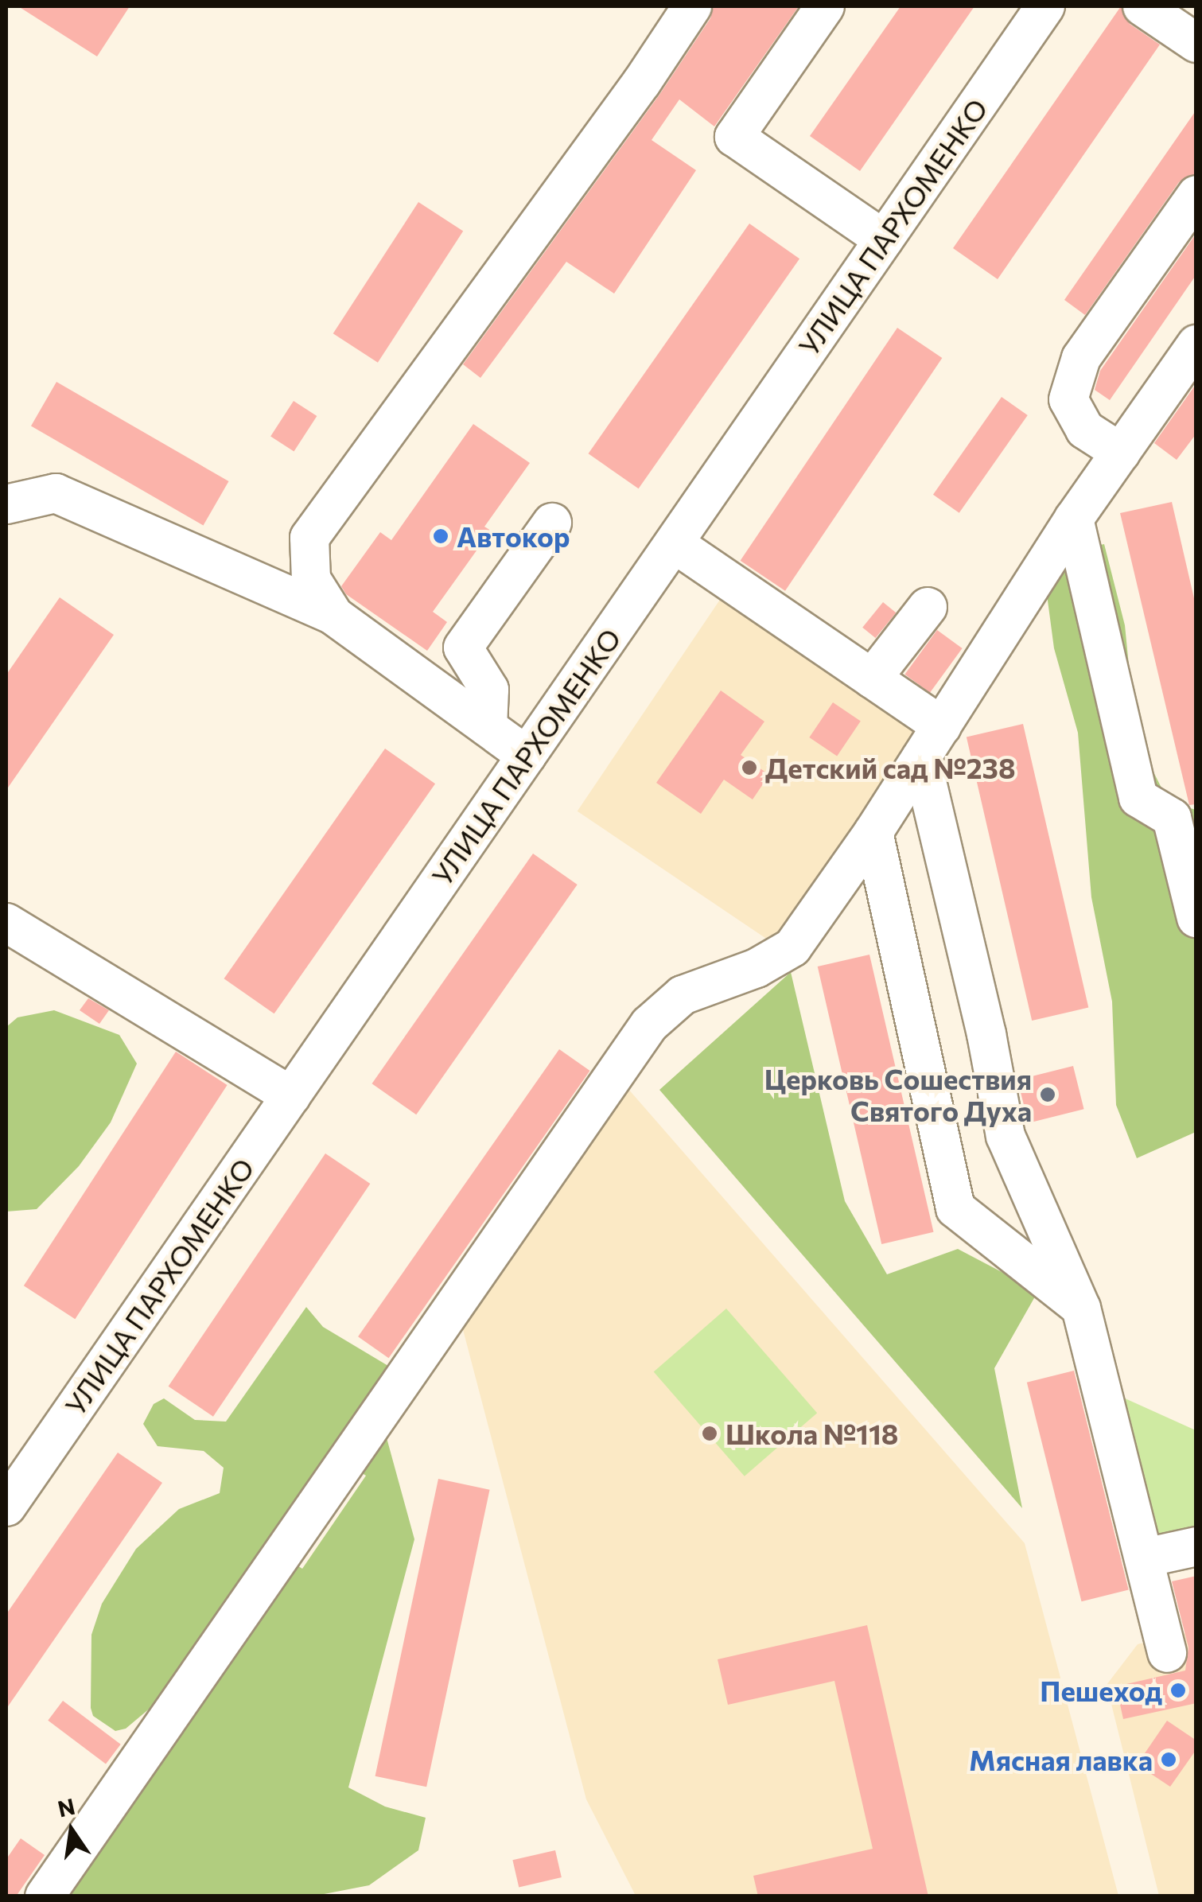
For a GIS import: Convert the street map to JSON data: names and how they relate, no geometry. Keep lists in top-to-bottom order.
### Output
{
  "streets": {
    "street": ["УЛИЦА ПАРХОМЕНКО"]
  },
  "places": [
    "Автокор",
    "Детский сад №238",
    "Церковь Сошествия Святого Духа",
    "Школа №118",
    "Пешеход",
    "Мясная лавка"
  ],
  "north": "top"
}
